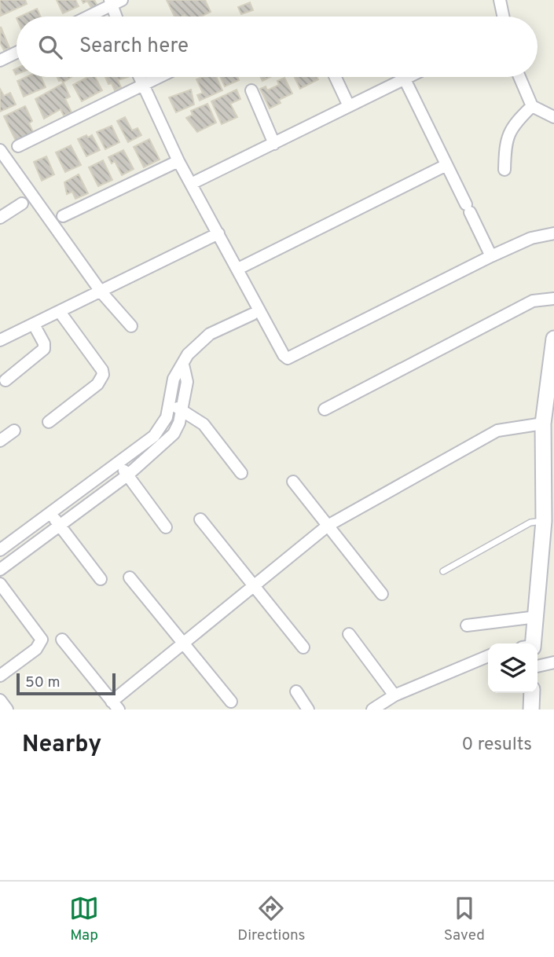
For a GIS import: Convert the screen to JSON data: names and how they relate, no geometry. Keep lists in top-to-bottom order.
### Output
{
  "scale_bar": "50 m",
  "page": {
    "search": "Search here",
    "scale": "50 m",
    "heading": ["Nearby", "0 results"],
    "nav": ["Map", "Directions", "Saved"]
  }
}
